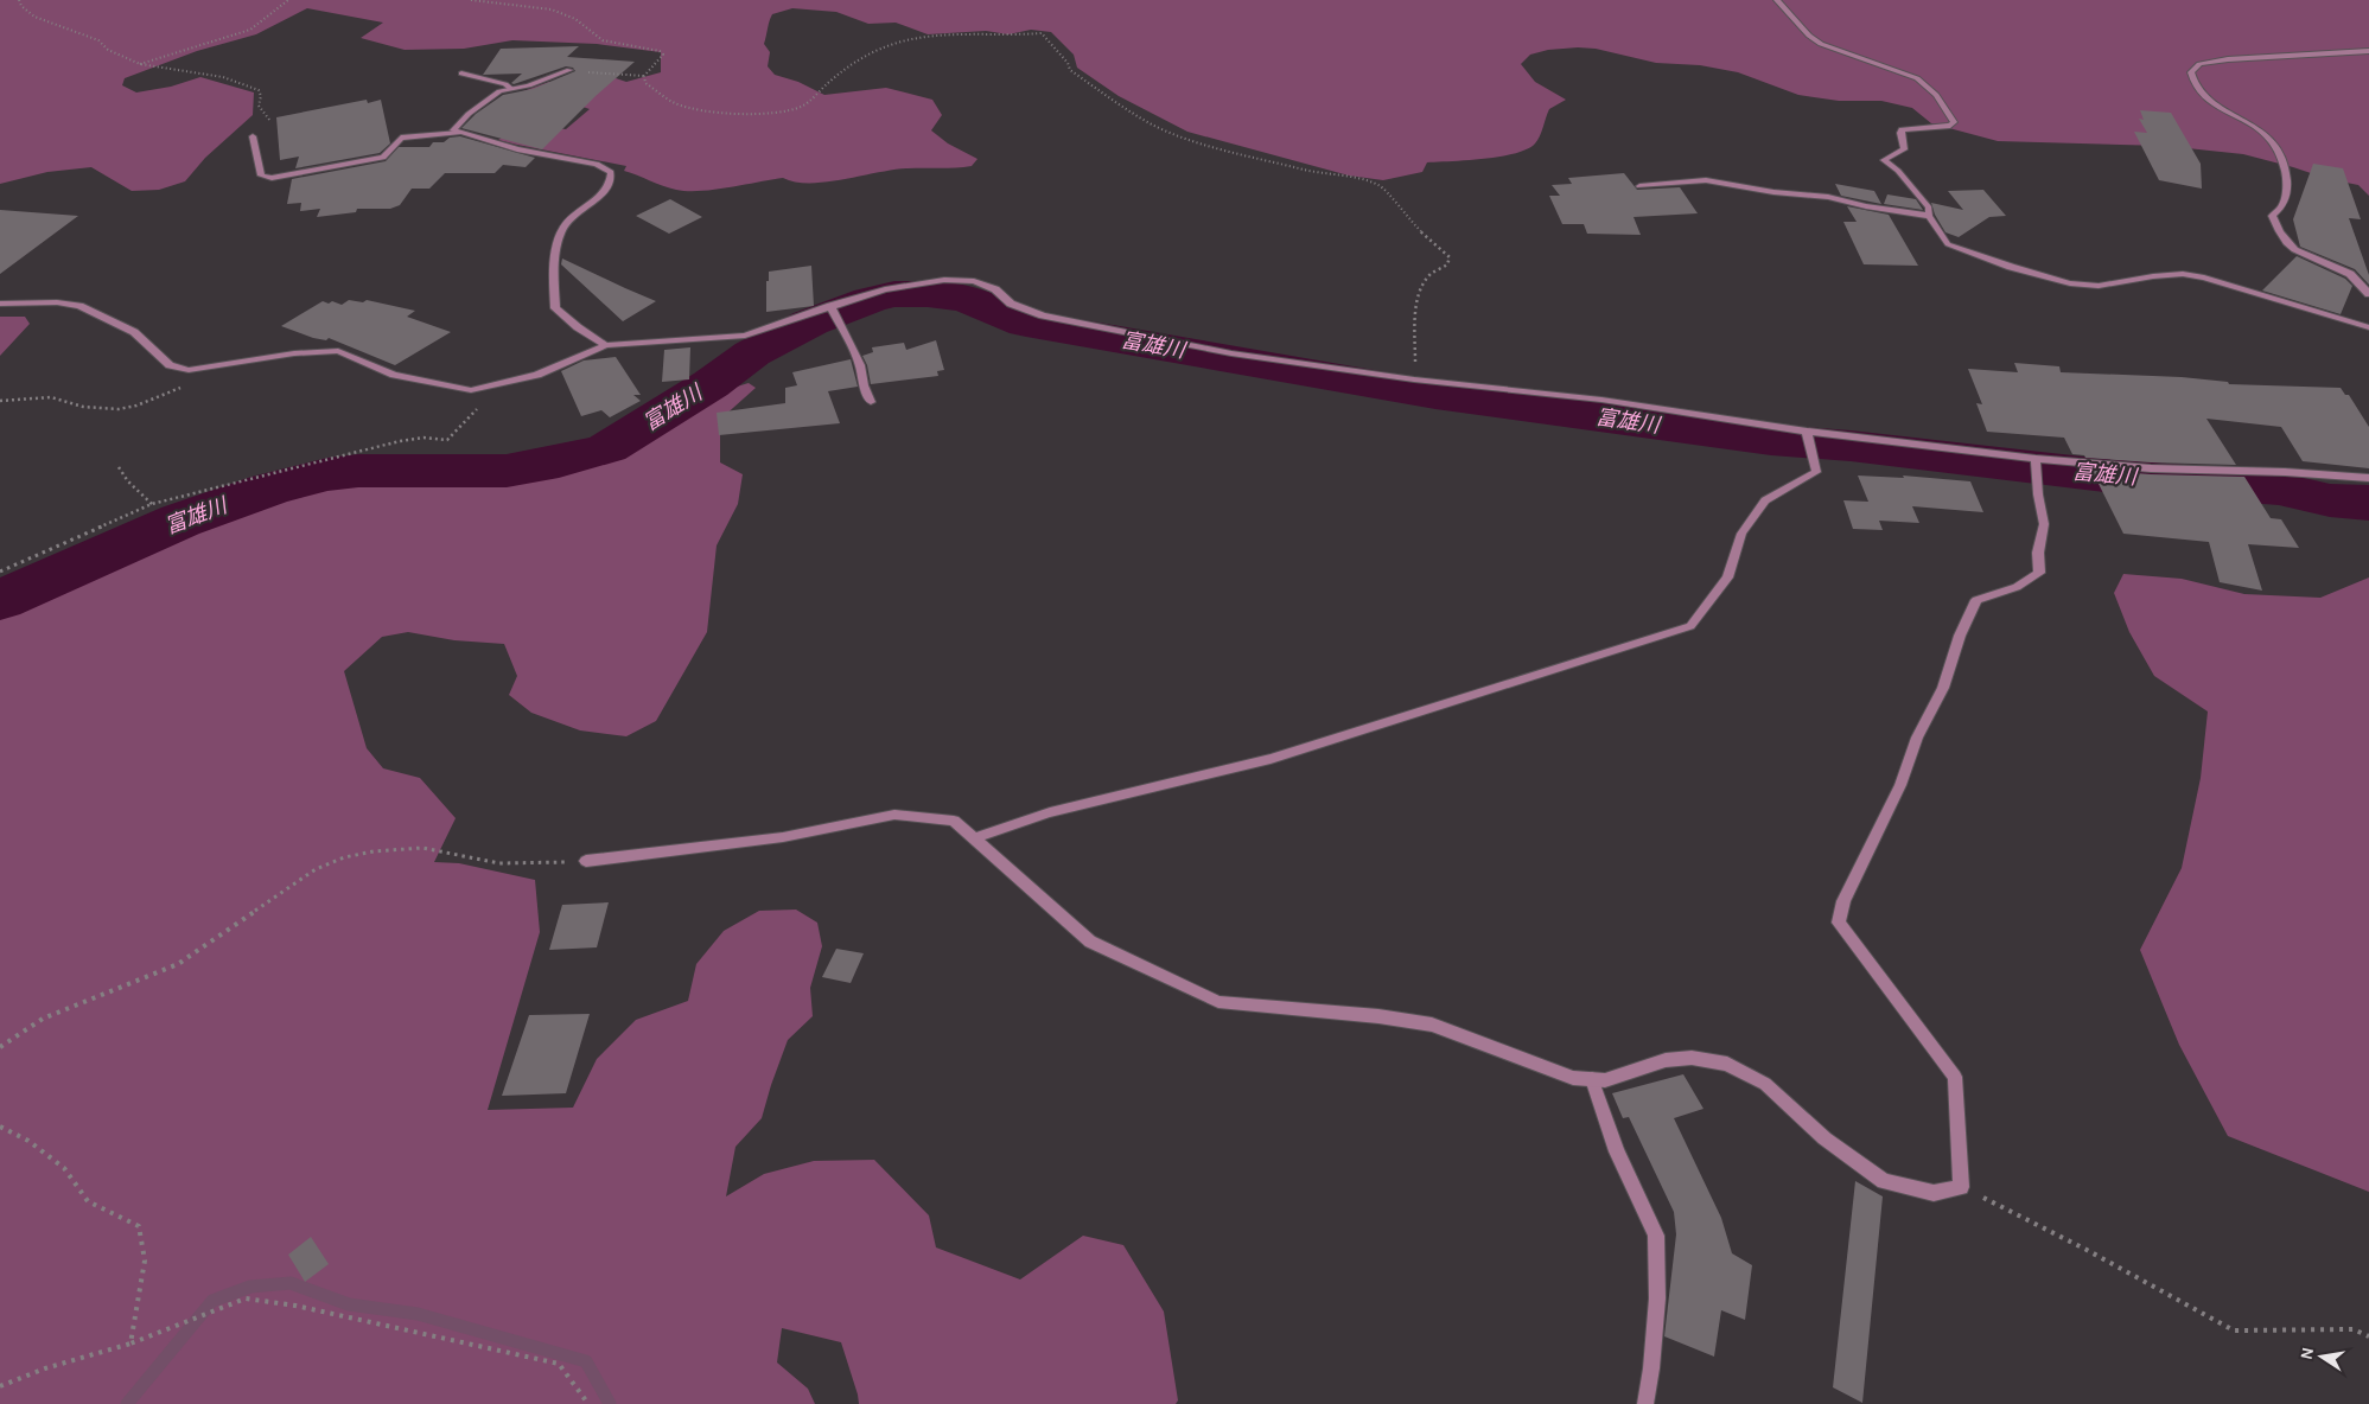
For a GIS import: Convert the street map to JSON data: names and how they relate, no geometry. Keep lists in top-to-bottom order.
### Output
{
  "water": ["富雄川"],
  "north": "left"
}
